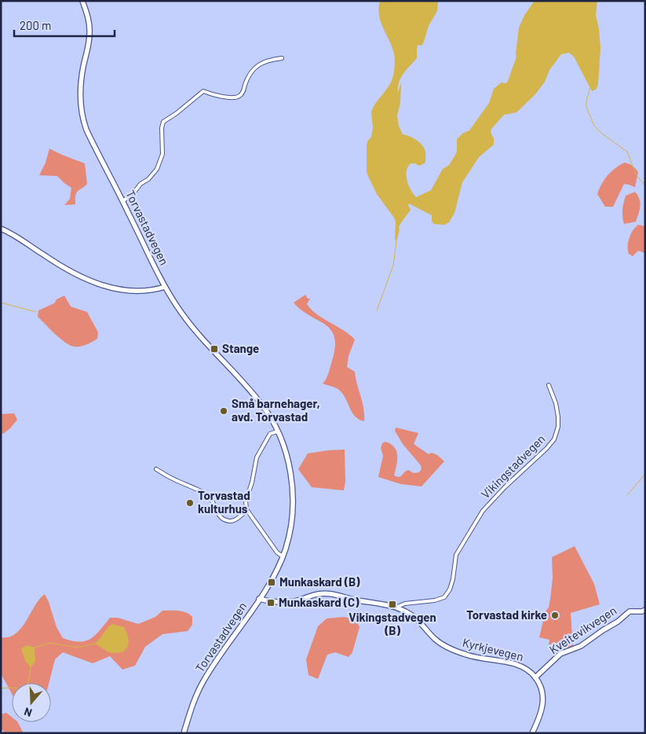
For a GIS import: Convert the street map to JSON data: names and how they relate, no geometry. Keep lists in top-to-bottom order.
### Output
{
  "streets": {
    "main road": ["Torvastadvegen", "Kveitevikvegen", "Kyrkjevegen"],
    "street": ["Vikingstadvegen"]
  },
  "crossings": [
    ["Torvastadvegen", "Kyrkjevegen"],
    ["Vikingstadvegen", "Kyrkjevegen"],
    ["Kveitevikvegen", "Kyrkjevegen"]
  ],
  "places": {
    "transit": [
      "Stange",
      "Munkaskard (B)",
      "Munkaskard (C)",
      "Vikingstadvegen (B)"
    ],
    "other": ["Små barnehager, avd. Torvastad", "Torvastad kulturhus", "Torvastad kirke"]
  },
  "scale_bar": "200 m",
  "north": "bottom"
}
